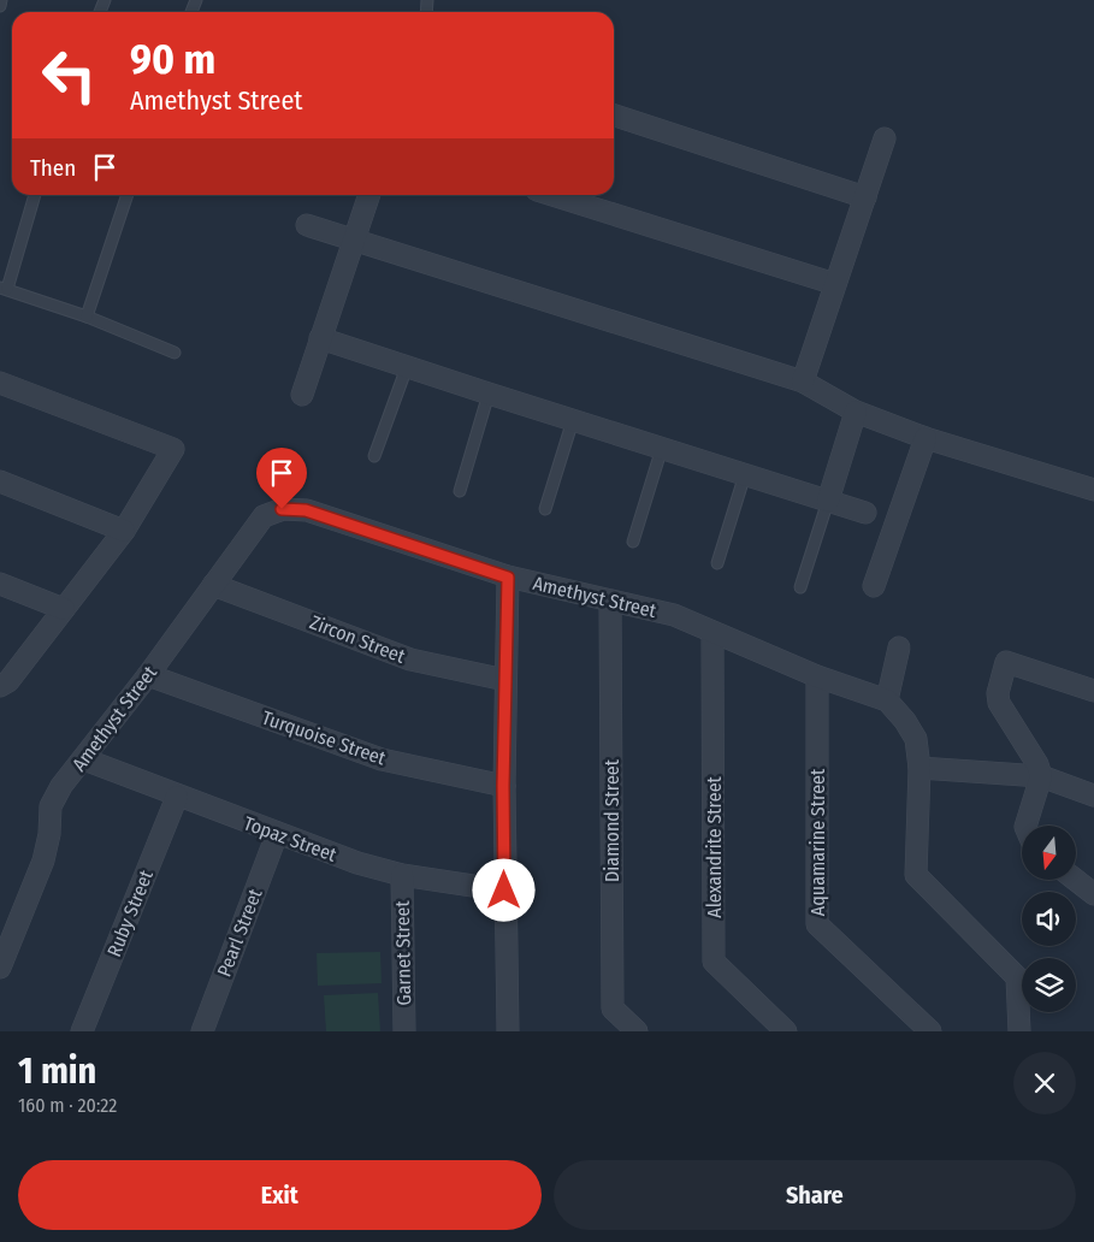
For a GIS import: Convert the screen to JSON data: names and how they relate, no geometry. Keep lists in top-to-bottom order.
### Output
{
  "streets": {
    "street": [
      "Amethyst Street",
      "Zircon Street",
      "Turquoise Street",
      "Diamond Street",
      "Topaz Street",
      "Aquamarine Street",
      "Alexandrite Street",
      "Ruby Street",
      "Pearl Street",
      "Garnet Street"
    ]
  },
  "crossings": [
    ["Amethyst Street", "Zircon Street"],
    ["Amethyst Street", "Turquoise Street"],
    ["Amethyst Street", "Diamond Street"],
    ["Amethyst Street", "Topaz Street"],
    ["Amethyst Street", "Aquamarine Street"],
    ["Amethyst Street", "Alexandrite Street"],
    ["Topaz Street", "Ruby Street"],
    ["Topaz Street", "Pearl Street"],
    ["Topaz Street", "Garnet Street"]
  ],
  "north": "bottom",
  "page": {
    "turn": ["90 m", "Amethyst Street"],
    "then": "Then",
    "heading": ["1 min", "160 m · 20:22"],
    "buttons": ["Exit", "Share"]
  }
}
